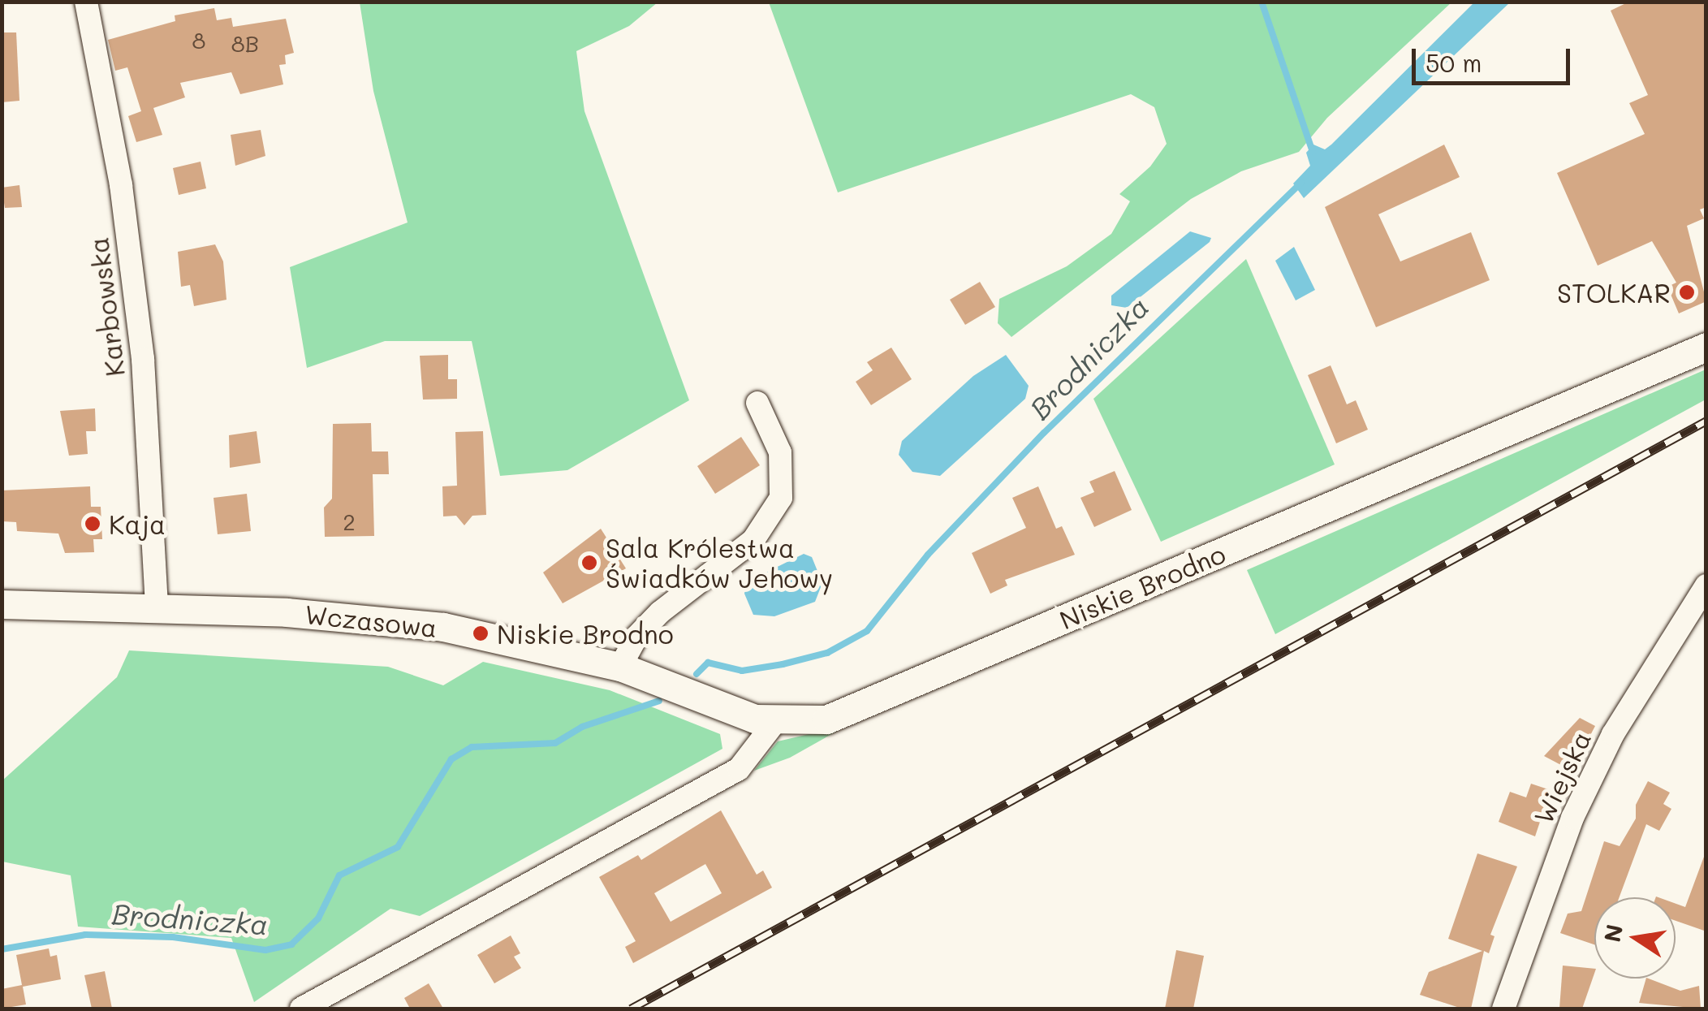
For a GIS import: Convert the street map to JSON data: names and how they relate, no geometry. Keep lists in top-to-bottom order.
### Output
{
  "streets": {
    "street": [
      "Karbowska",
      "Niskie Brodno",
      "Wczasowa",
      "Wiejska"
    ]
  },
  "crossings": [
    ["Karbowska", "Wczasowa"],
    ["Niskie Brodno", "Wczasowa"]
  ],
  "water": ["Brodniczka"],
  "places": [
    "STOLKAR",
    "Kaja",
    "Sala Królestwa Świadków Jehowy",
    "Niskie Brodno"
  ],
  "house_numbers": ["8", "8B", "2"],
  "scale_bar": "50 m",
  "north": "left"
}
